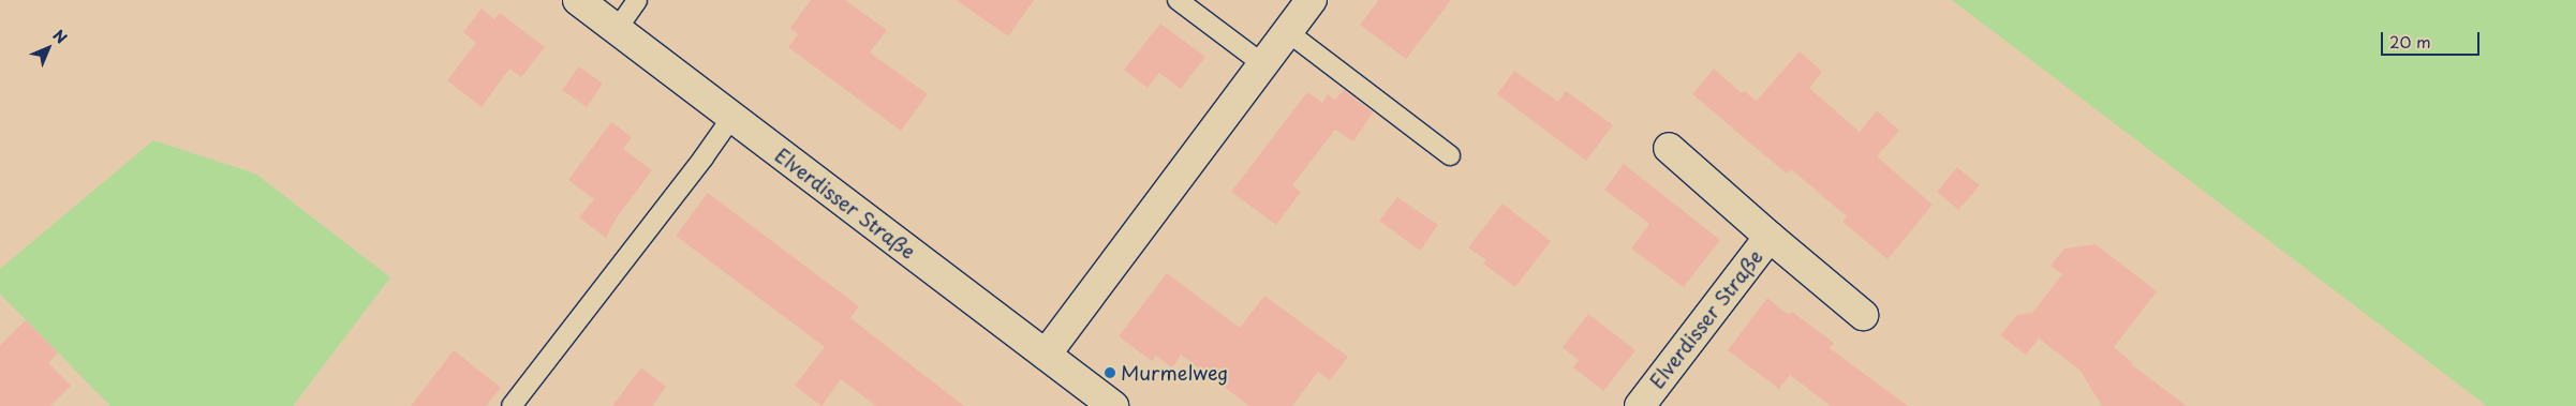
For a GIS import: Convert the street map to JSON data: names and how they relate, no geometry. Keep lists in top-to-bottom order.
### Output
{
  "streets": {
    "street": ["Elverdisser Straße"]
  },
  "places": ["Murmelweg"],
  "scale_bar": "20 m",
  "north": "top right"
}
